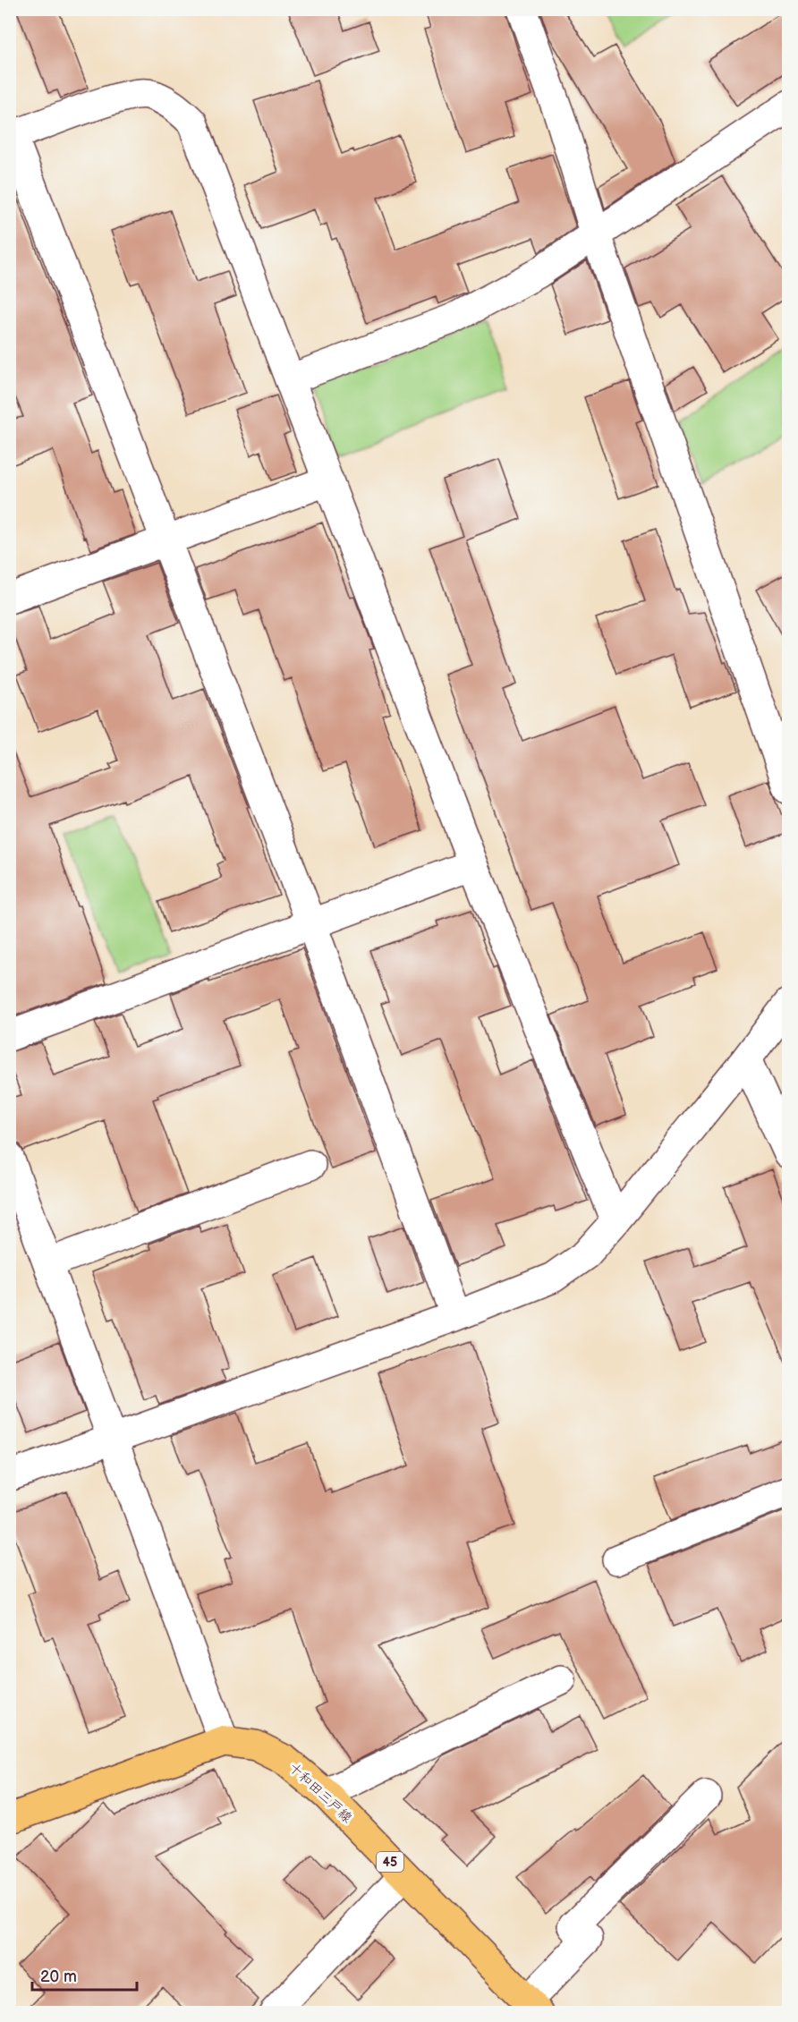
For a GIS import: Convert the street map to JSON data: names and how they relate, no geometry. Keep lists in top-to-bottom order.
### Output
{
  "streets": {
    "main road": ["十和田三戸線", "45"]
  },
  "scale_bar": "20 m"
}
